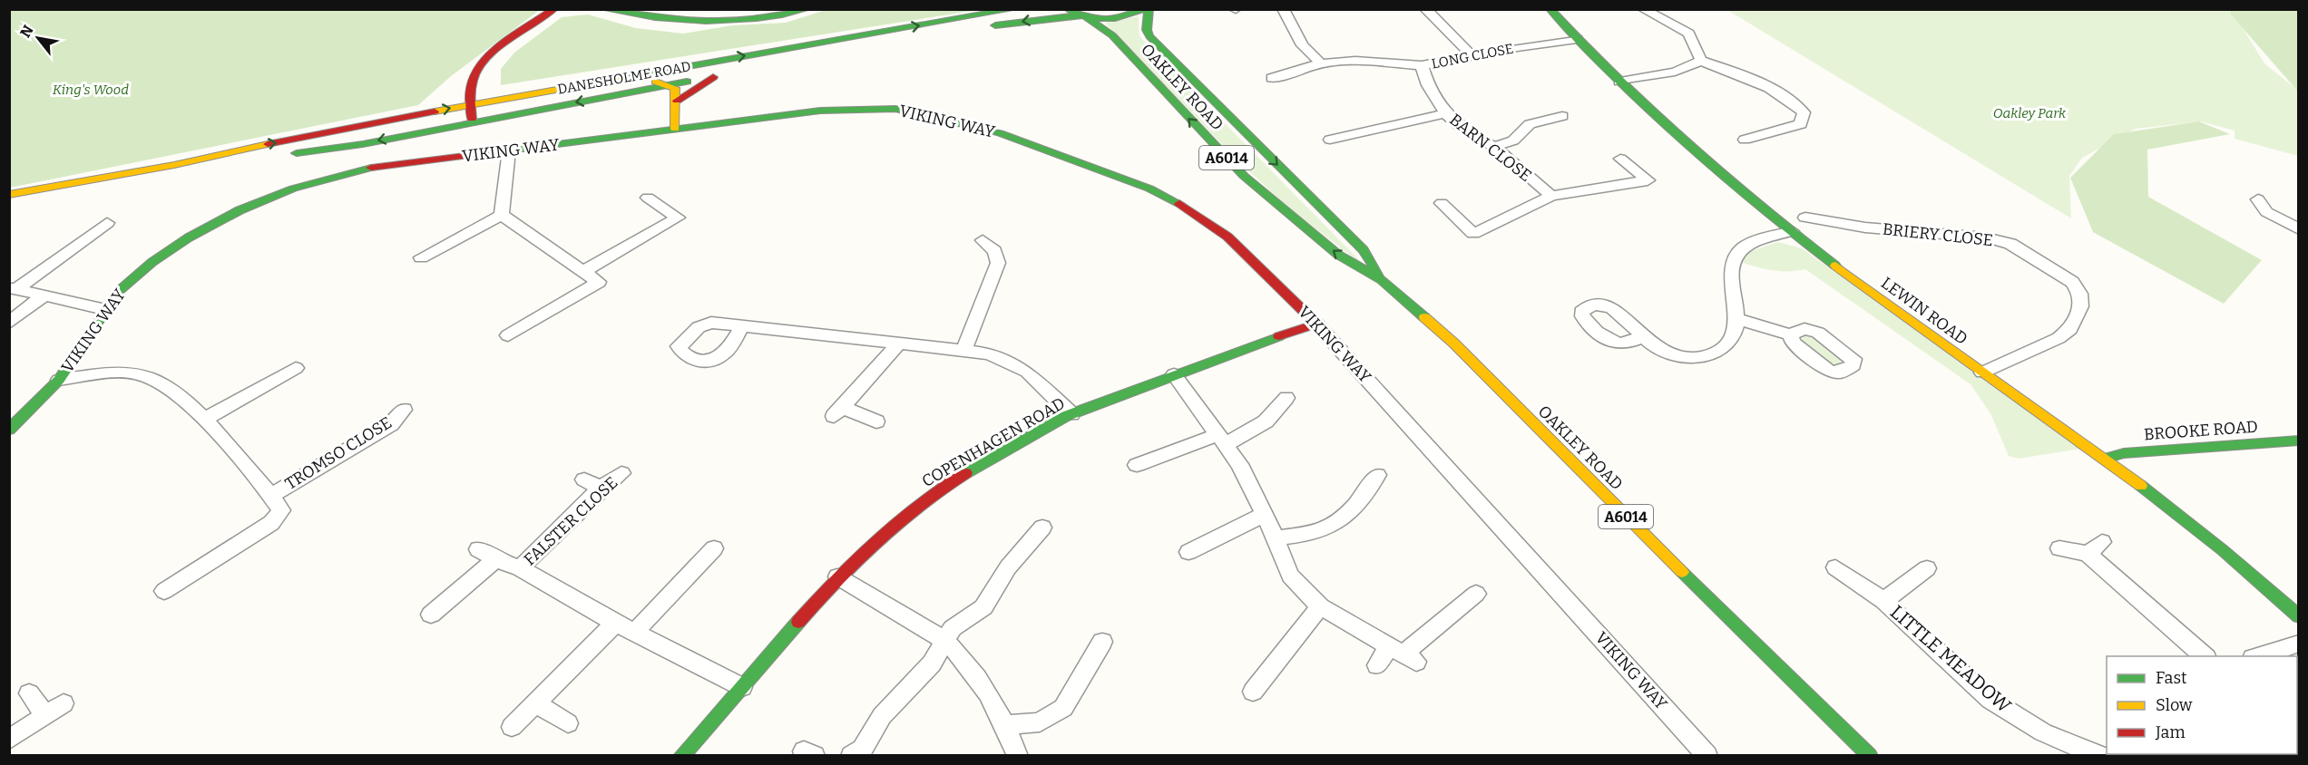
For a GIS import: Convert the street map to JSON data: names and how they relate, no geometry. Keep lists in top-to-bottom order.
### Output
{
  "streets": {
    "street": [
      "LONG CLOSE",
      "DANESHOLME ROAD",
      "OAKLEY ROAD",
      "VIKING WAY",
      "BARN CLOSE",
      "A6014",
      "BRIERY CLOSE",
      "LEWIN ROAD",
      "BROOKE ROAD",
      "COPENHAGEN ROAD",
      "TROMSO CLOSE",
      "FALSTER CLOSE",
      "LITTLE MEADOW"
    ]
  },
  "crossings": [
    ["LONG CLOSE", "BARN CLOSE"],
    ["LONG CLOSE", "LEWIN ROAD"],
    ["VIKING WAY", "COPENHAGEN ROAD"],
    ["VIKING WAY", "TROMSO CLOSE"],
    ["BRIERY CLOSE", "LEWIN ROAD"],
    ["LEWIN ROAD", "BROOKE ROAD"],
    ["COPENHAGEN ROAD", "FALSTER CLOSE"]
  ],
  "parks": ["King's Wood", "Oakley Park"],
  "legend": ["Fast", "Slow", "Jam"],
  "north": "top left"
}
